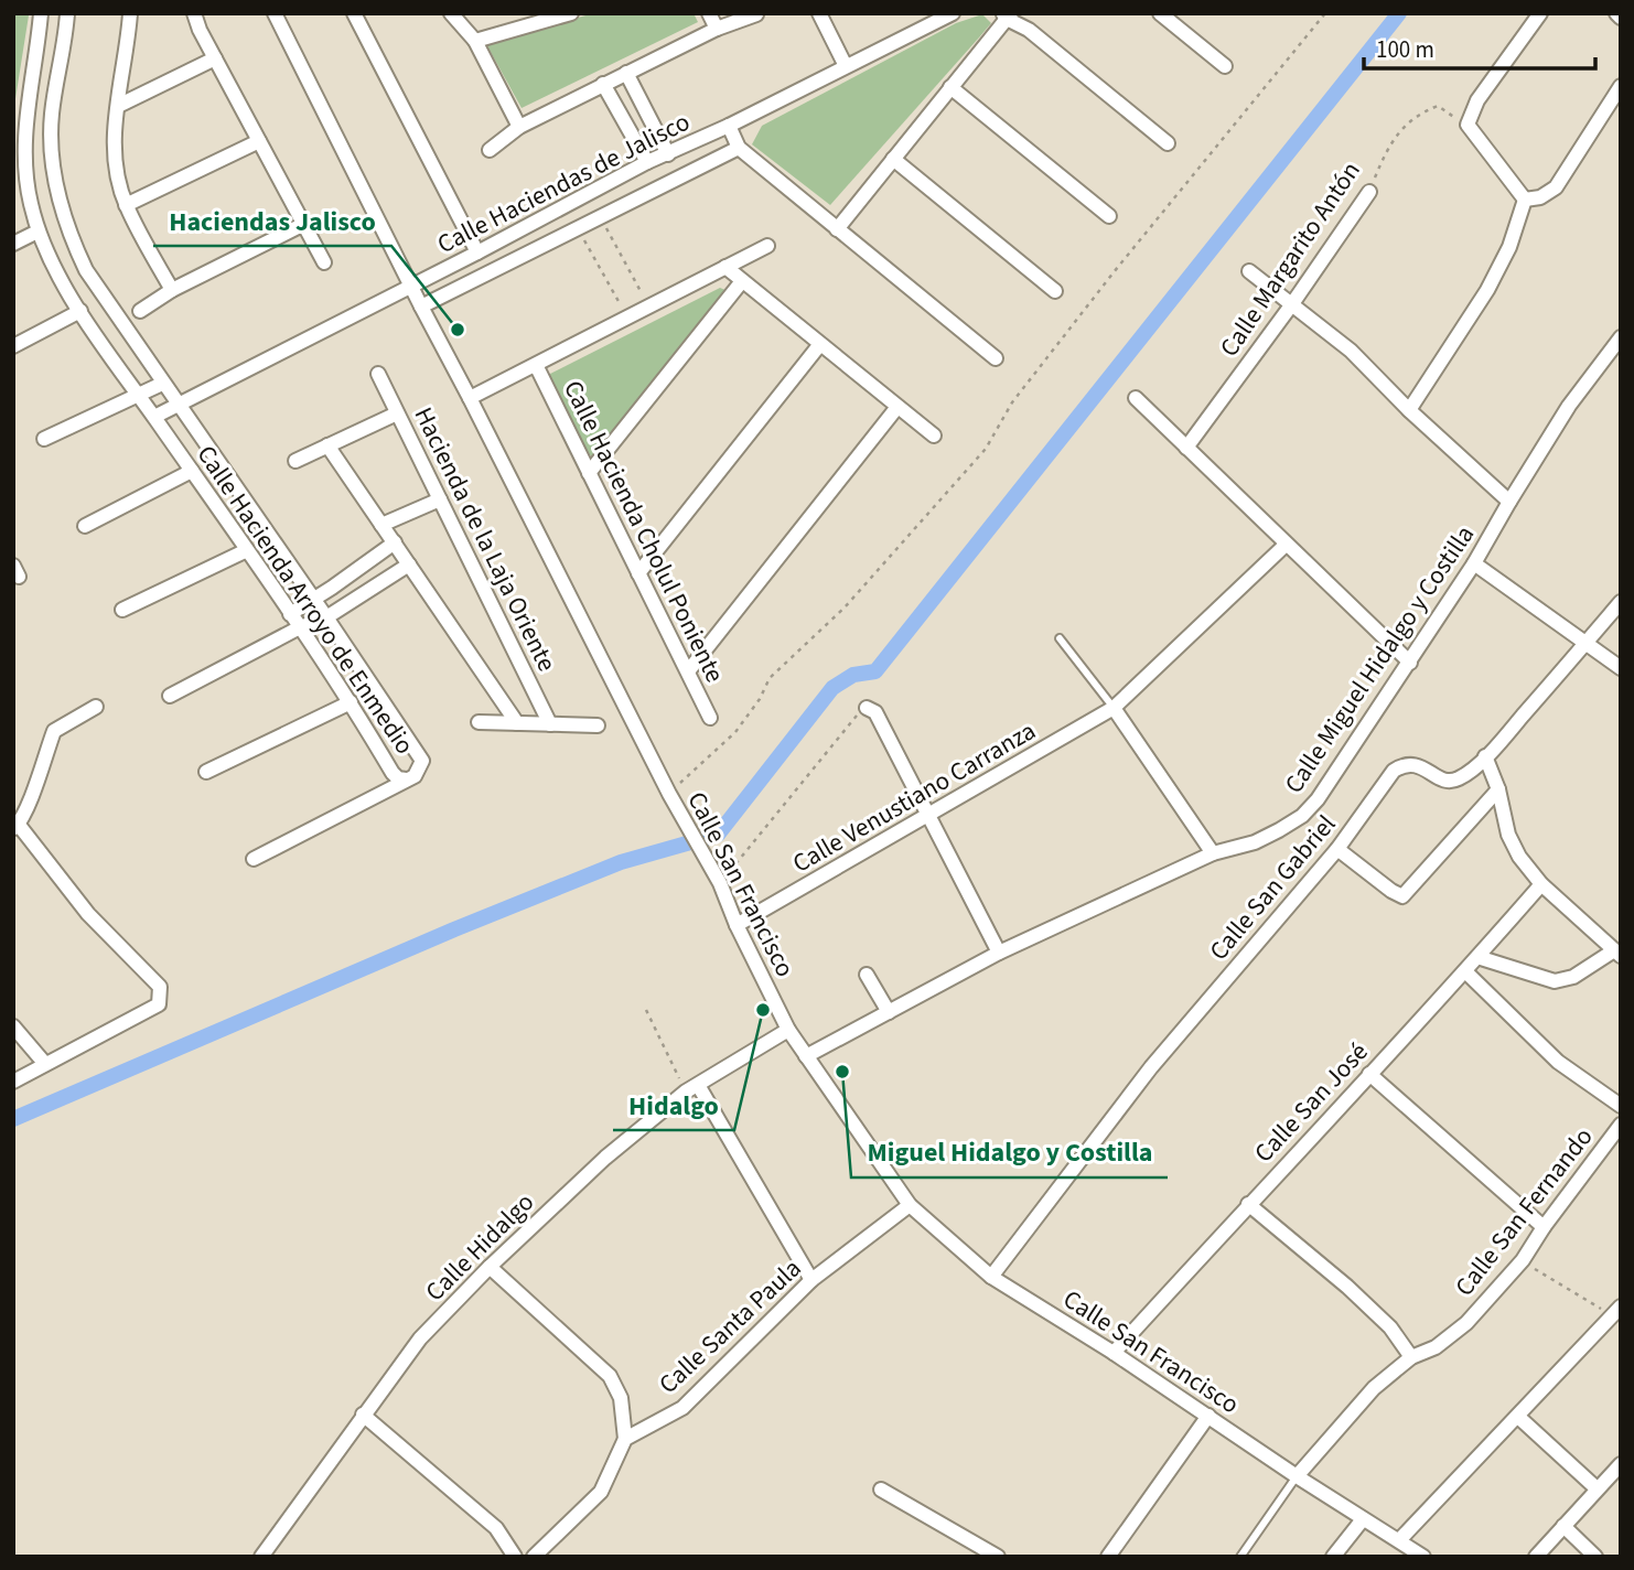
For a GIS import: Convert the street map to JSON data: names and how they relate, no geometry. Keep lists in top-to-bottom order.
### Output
{
  "streets": {
    "street": [
      "Calle Haciendas de Jalisco",
      "Calle Margarito Antón",
      "Calle Hacienda Cholul Poniente",
      "Hacienda de la Laja Oriente",
      "Calle Hacienda Arroyo de Enmedio",
      "Calle Miguel Hidalgo y Costilla",
      "Calle Venustiano Carranza",
      "Calle San Francisco",
      "Calle San Gabriel",
      "Calle San José",
      "Calle San Fernando",
      "Calle Hidalgo",
      "Calle Santa Paula"
    ]
  },
  "crossings": [
    ["Calle Haciendas de Jalisco", "Calle Hacienda Arroyo de Enmedio"],
    ["Calle Haciendas de Jalisco", "Calle San Francisco"],
    ["Calle Miguel Hidalgo y Costilla", "Calle San Francisco"],
    ["Calle Venustiano Carranza", "Calle San Francisco"],
    ["Calle San Francisco", "Calle San Gabriel"],
    ["Calle San Francisco", "Calle San José"],
    ["Calle San Francisco", "Calle San Fernando"],
    ["Calle San Francisco", "Calle Hidalgo"],
    ["Calle San Francisco", "Calle Santa Paula"]
  ],
  "places": ["Haciendas Jalisco", "Hidalgo", "Miguel Hidalgo y Costilla"],
  "scale_bar": "100 m"
}
